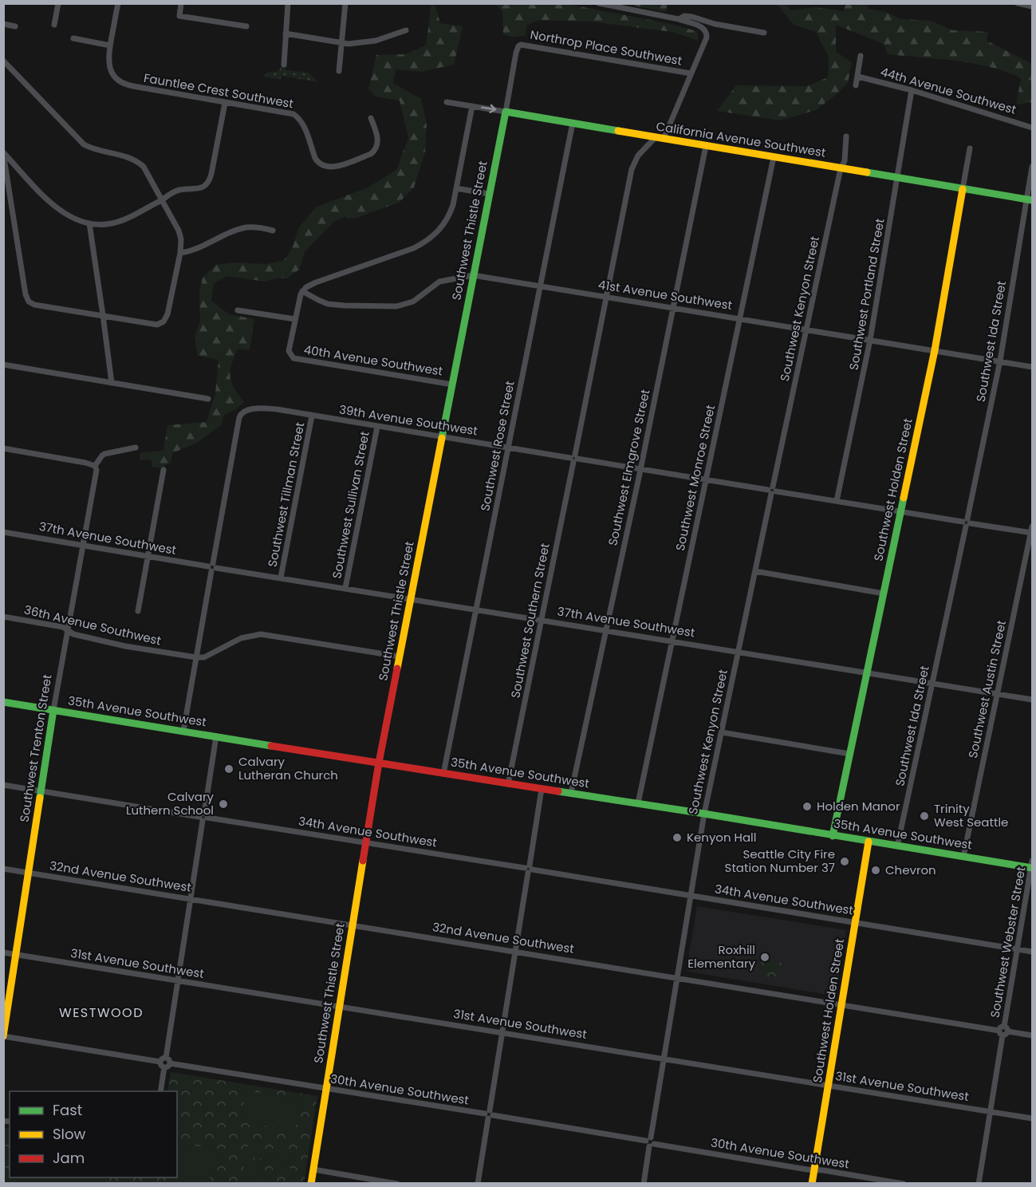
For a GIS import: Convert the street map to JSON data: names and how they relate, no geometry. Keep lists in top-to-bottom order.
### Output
{
  "streets": {
    "main road": [
      "California Avenue Southwest",
      "Southwest Thistle Street",
      "Southwest Holden Street",
      "35th Avenue Southwest",
      "Southwest Trenton Street"
    ],
    "street": [
      "Northrop Place Southwest",
      "Fauntlee Crest Southwest",
      "44th Avenue Southwest",
      "Southwest Portland Street",
      "41st Avenue Southwest",
      "Southwest Kenyon Street",
      "Southwest Ida Street",
      "40th Avenue Southwest",
      "39th Avenue Southwest",
      "Southwest Rose Street",
      "Southwest Elmgrove Street",
      "Southwest Monroe Street",
      "Southwest Tillman Street",
      "Southwest Sullivan Street",
      "37th Avenue Southwest",
      "Southwest Southern Street",
      "36th Avenue Southwest",
      "Southwest Austin Street",
      "34th Avenue Southwest",
      "32nd Avenue Southwest",
      "Southwest Webster Street",
      "31st Avenue Southwest",
      "30th Avenue Southwest"
    ]
  },
  "crossings": [
    ["Northrop Place Southwest", "Southwest Thistle Street"],
    ["Northrop Place Southwest", "Southwest Southern Street"],
    ["44th Avenue Southwest", "Southwest Portland Street"],
    ["California Avenue Southwest", "Southwest Thistle Street"],
    ["California Avenue Southwest", "Southwest Portland Street"],
    ["California Avenue Southwest", "Southwest Kenyon Street"],
    ["California Avenue Southwest", "Southwest Ida Street"],
    ["California Avenue Southwest", "Southwest Rose Street"],
    ["California Avenue Southwest", "Southwest Elmgrove Street"],
    ["California Avenue Southwest", "Southwest Monroe Street"],
    ["California Avenue Southwest", "Southwest Holden Street"],
    ["California Avenue Southwest", "Southwest Southern Street"],
    ["Southwest Thistle Street", "41st Avenue Southwest"],
    ["Southwest Thistle Street", "40th Avenue Southwest"],
    ["Southwest Thistle Street", "39th Avenue Southwest"],
    ["Southwest Thistle Street", "37th Avenue Southwest"],
    ["Southwest Thistle Street", "36th Avenue Southwest"],
    ["Southwest Thistle Street", "35th Avenue Southwest"],
    ["Southwest Thistle Street", "34th Avenue Southwest"],
    ["Southwest Thistle Street", "32nd Avenue Southwest"],
    ["Southwest Thistle Street", "31st Avenue Southwest"],
    ["Southwest Thistle Street", "30th Avenue Southwest"],
    ["Southwest Portland Street", "41st Avenue Southwest"],
    ["Southwest Portland Street", "39th Avenue Southwest"],
    ["41st Avenue Southwest", "Southwest Kenyon Street"],
    ["41st Avenue Southwest", "Southwest Ida Street"],
    ["41st Avenue Southwest", "Southwest Rose Street"],
    ["41st Avenue Southwest", "Southwest Elmgrove Street"],
    ["41st Avenue Southwest", "Southwest Monroe Street"],
    ["41st Avenue Southwest", "Southwest Holden Street"],
    ["41st Avenue Southwest", "Southwest Southern Street"],
    ["Southwest Kenyon Street", "39th Avenue Southwest"],
    ["Southwest Kenyon Street", "37th Avenue Southwest"],
    ["Southwest Kenyon Street", "35th Avenue Southwest"],
    ["Southwest Kenyon Street", "34th Avenue Southwest"],
    ["Southwest Kenyon Street", "32nd Avenue Southwest"],
    ["Southwest Kenyon Street", "31st Avenue Southwest"],
    ["Southwest Kenyon Street", "30th Avenue Southwest"],
    ["Southwest Ida Street", "39th Avenue Southwest"],
    ["Southwest Ida Street", "37th Avenue Southwest"],
    ["Southwest Ida Street", "35th Avenue Southwest"],
    ["39th Avenue Southwest", "Southwest Rose Street"],
    ["39th Avenue Southwest", "Southwest Elmgrove Street"],
    ["39th Avenue Southwest", "Southwest Monroe Street"],
    ["39th Avenue Southwest", "Southwest Holden Street"],
    ["39th Avenue Southwest", "Southwest Tillman Street"],
    ["39th Avenue Southwest", "Southwest Sullivan Street"],
    ["39th Avenue Southwest", "37th Avenue Southwest"],
    ["39th Avenue Southwest", "Southwest Southern Street"],
    ["39th Avenue Southwest", "Southwest Austin Street"],
    ["Southwest Rose Street", "37th Avenue Southwest"],
    ["Southwest Rose Street", "35th Avenue Southwest"],
    ["Southwest Elmgrove Street", "37th Avenue Southwest"],
    ["Southwest Elmgrove Street", "35th Avenue Southwest"],
    ["Southwest Monroe Street", "37th Avenue Southwest"],
    ["Southwest Monroe Street", "35th Avenue Southwest"],
    ["Southwest Holden Street", "37th Avenue Southwest"],
    ["Southwest Holden Street", "35th Avenue Southwest"],
    ["Southwest Holden Street", "34th Avenue Southwest"],
    ["Southwest Holden Street", "32nd Avenue Southwest"],
    ["Southwest Holden Street", "31st Avenue Southwest"],
    ["Southwest Holden Street", "30th Avenue Southwest"],
    ["Southwest Tillman Street", "37th Avenue Southwest"],
    ["Southwest Sullivan Street", "37th Avenue Southwest"],
    ["37th Avenue Southwest", "Southwest Southern Street"],
    ["37th Avenue Southwest", "Southwest Austin Street"],
    ["37th Avenue Southwest", "Southwest Trenton Street"],
    ["Southwest Southern Street", "35th Avenue Southwest"],
    ["36th Avenue Southwest", "Southwest Trenton Street"],
    ["Southwest Austin Street", "35th Avenue Southwest"],
    ["35th Avenue Southwest", "Southwest Trenton Street"],
    ["35th Avenue Southwest", "Southwest Webster Street"],
    ["Southwest Trenton Street", "34th Avenue Southwest"],
    ["Southwest Trenton Street", "32nd Avenue Southwest"],
    ["Southwest Trenton Street", "31st Avenue Southwest"],
    ["34th Avenue Southwest", "Southwest Webster Street"],
    ["32nd Avenue Southwest", "Southwest Webster Street"],
    ["Southwest Webster Street", "31st Avenue Southwest"]
  ],
  "districts": ["WESTWOOD"],
  "places": [
    "Calvary Lutheran Church",
    "Calvary Luthern School",
    "Holden Manor",
    "Trinity West Seattle",
    "Kenyon Hall",
    "Seattle City Fire Station Number 37",
    "Chevron",
    "Roxhill Elementary"
  ],
  "legend": ["Fast", "Slow", "Jam"]
}
